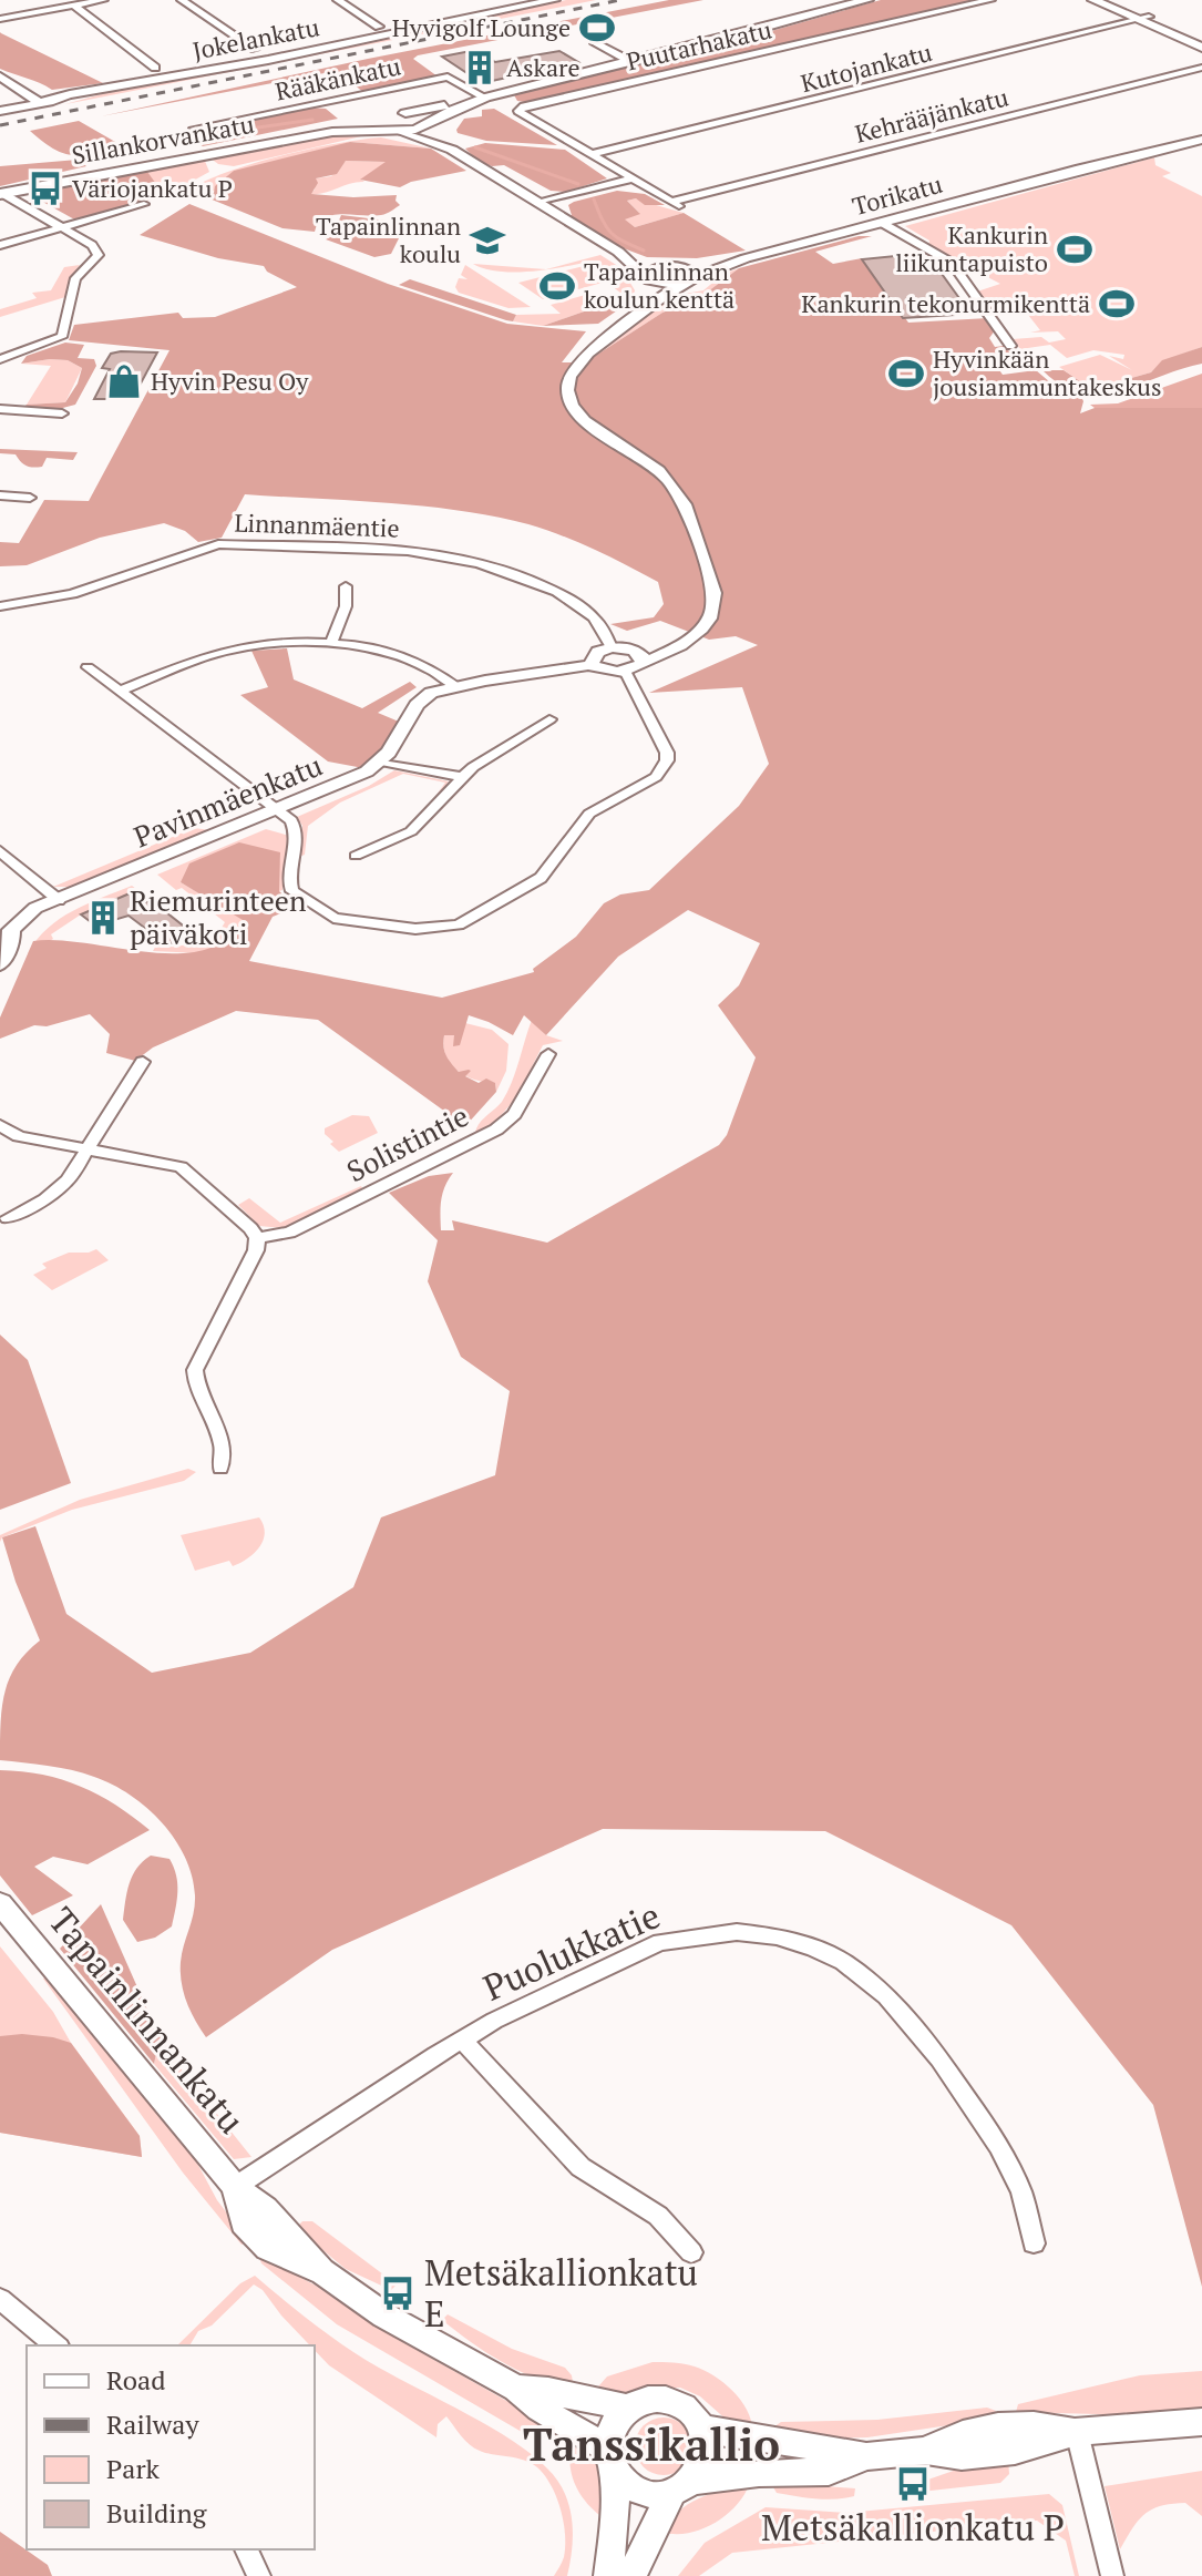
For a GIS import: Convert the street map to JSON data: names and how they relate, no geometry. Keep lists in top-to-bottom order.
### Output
{
  "streets": {
    "main road": ["Sillankorvankatu"],
    "street": [
      "Jokelankatu",
      "Puutarhakatu",
      "Kutojankatu",
      "Rääkänkatu",
      "Kehrääjänkatu",
      "Torikatu",
      "Linnanmäentie",
      "Pavinmäenkatu",
      "Solistintie",
      "Puolukkatie",
      "Tapainlinnankatu"
    ]
  },
  "crossings": [
    ["Puutarhakatu", "Kutojankatu"],
    ["Sillankorvankatu", "Torikatu"],
    ["Puolukkatie", "Tapainlinnankatu"]
  ],
  "districts": ["Tanssikallio"],
  "places": {
    "sports": [
      "Hyvigolf Lounge",
      "Kankurin liikuntapuisto",
      "Tapainlinnan koulun kenttä",
      "Kankurin tekonurmikenttä",
      "Hyvinkään jousiammuntakeskus"
    ],
    "building": ["Askare", "Riemurinteen päiväkoti"],
    "bus stop": ["Väriojankatu P", "Metsäkallionkatu E", "Metsäkallionkatu P"],
    "school or university": ["Tapainlinnan koulu"],
    "shop": ["Hyvin Pesu Oy"]
  },
  "legend": [
    "Road",
    "Railway",
    "Park",
    "Building"
  ]
}
